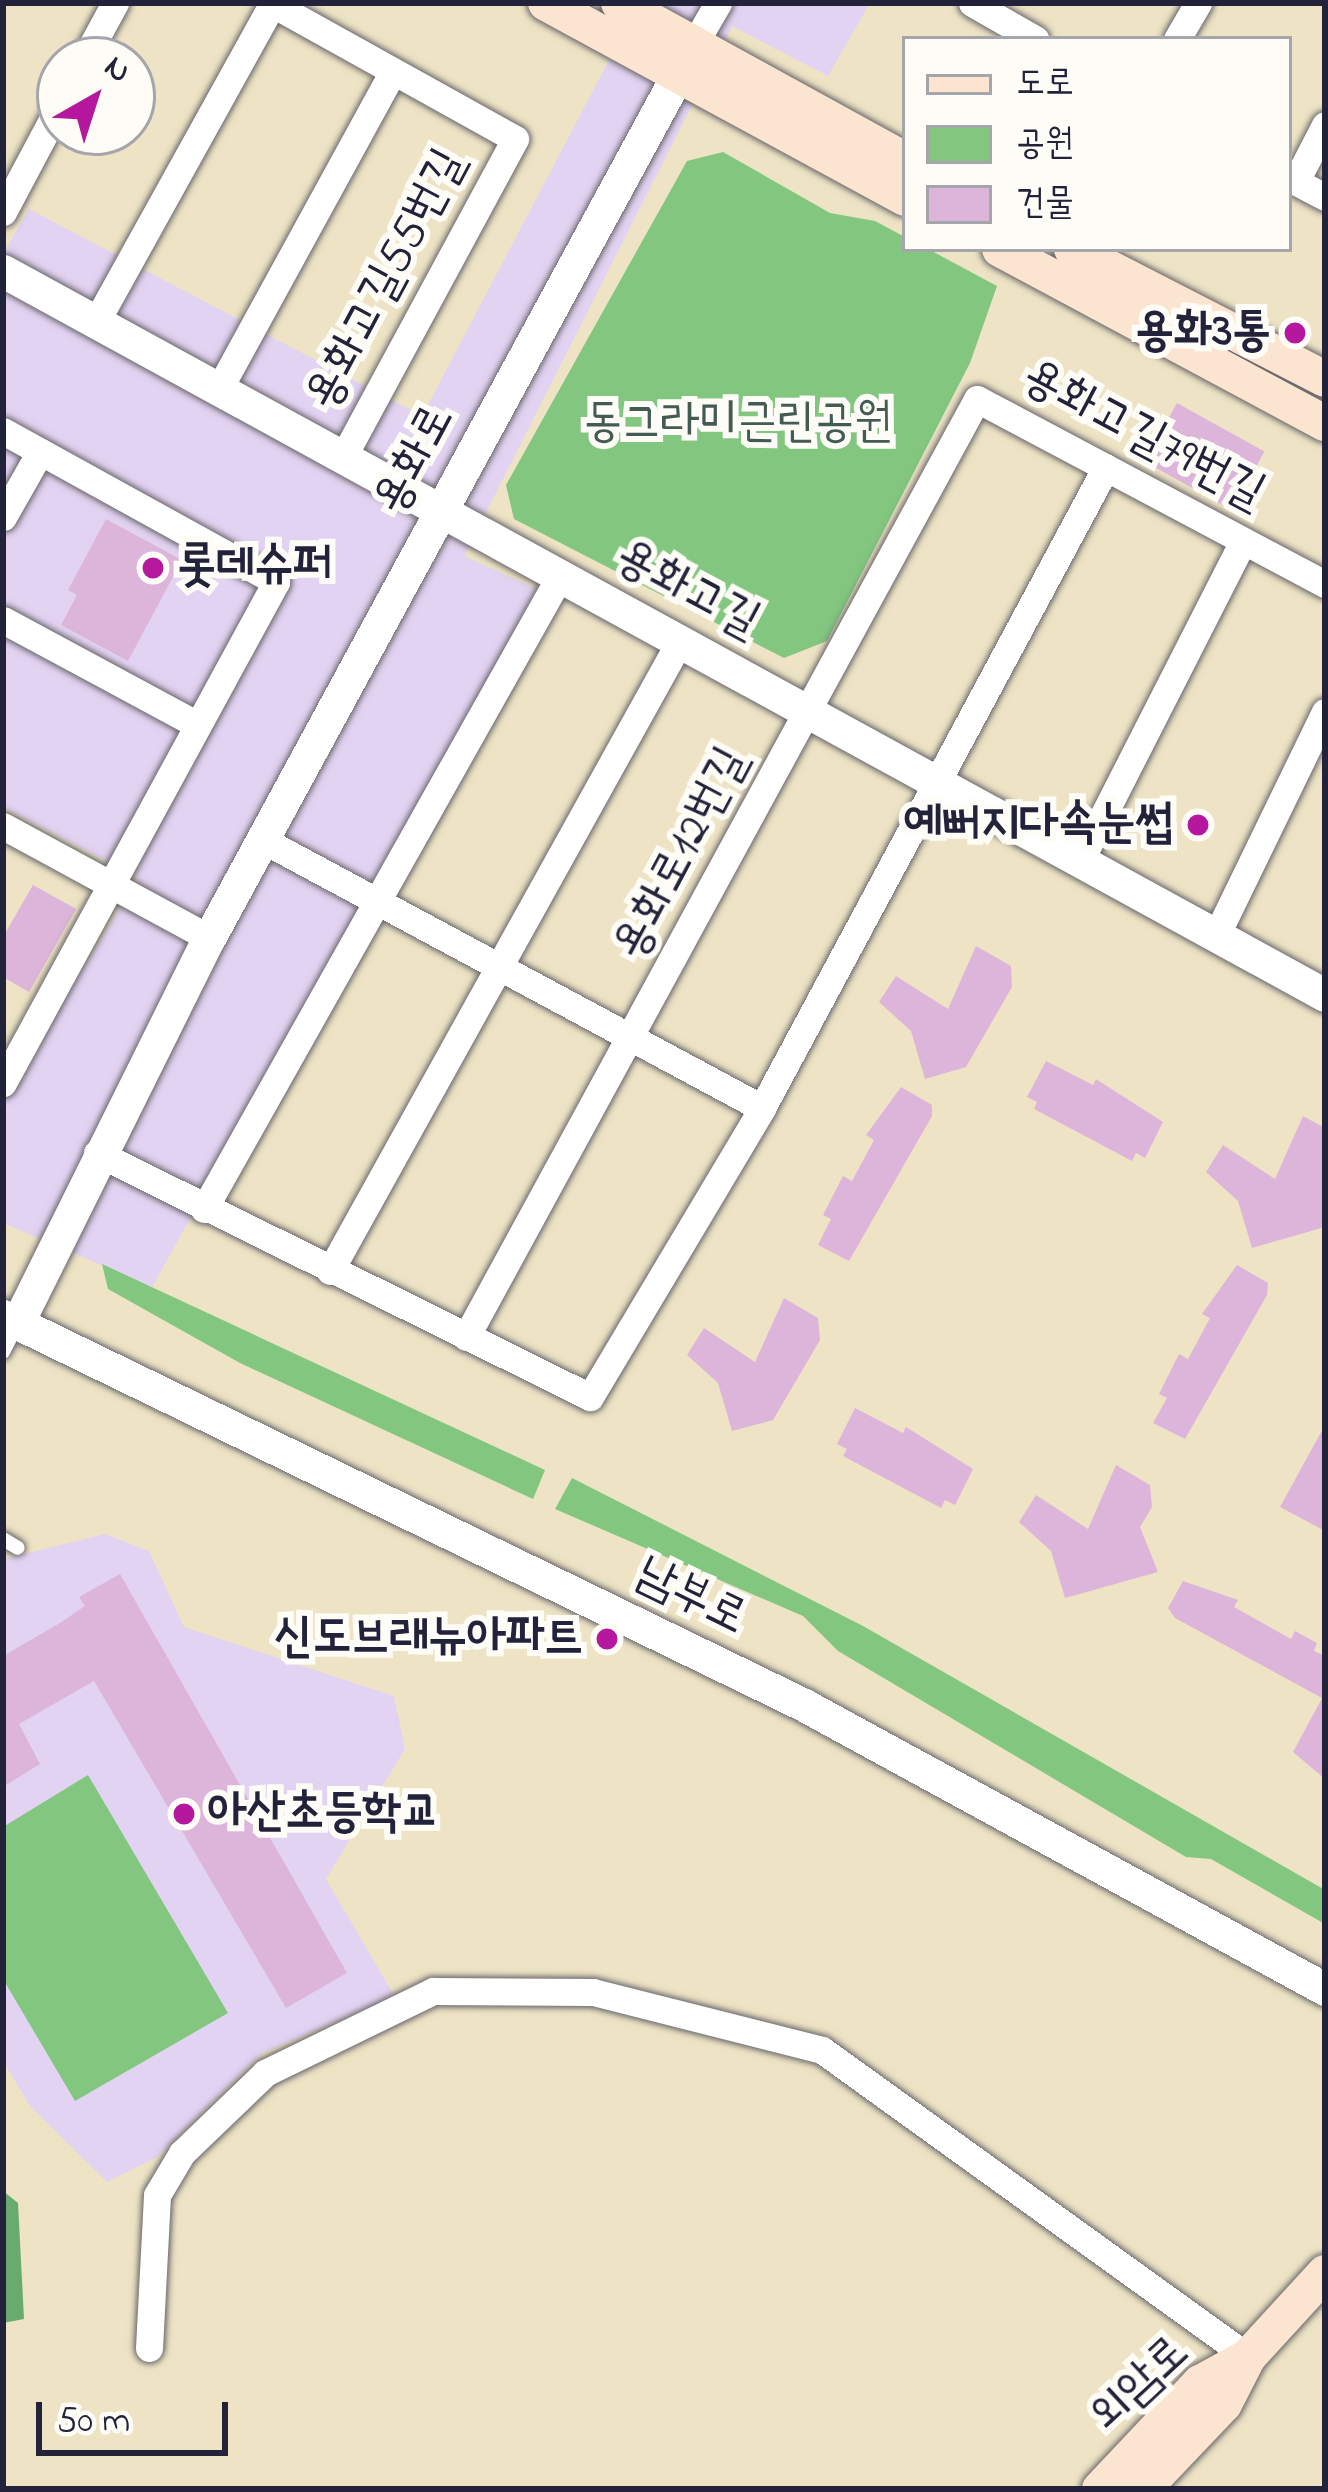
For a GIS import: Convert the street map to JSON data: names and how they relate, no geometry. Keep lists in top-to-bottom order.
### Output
{
  "streets": {
    "main road": ["외암로"],
    "street": [
      "용화고길55번길",
      "용화고길79번길",
      "용화로",
      "용화고길",
      "용화로12번길",
      "남부로"
    ]
  },
  "crossings": [
    ["용화고길55번길", "용화고길"],
    ["용화고길79번길", "용화고길"],
    ["용화고길79번길", "용화로12번길"],
    ["용화로", "용화고길"],
    ["용화로", "용화로12번길"],
    ["용화로", "남부로"],
    ["용화고길", "용화로12번길"]
  ],
  "parks": ["동그라미근린공원"],
  "places": [
    "용화3통",
    "롯데슈퍼",
    "예뻐지다속눈썹",
    "신도브래뉴아파트",
    "아산초등학교"
  ],
  "legend": ["도로", "공원", "건물"],
  "scale_bar": "50 m",
  "north": "top right"
}
